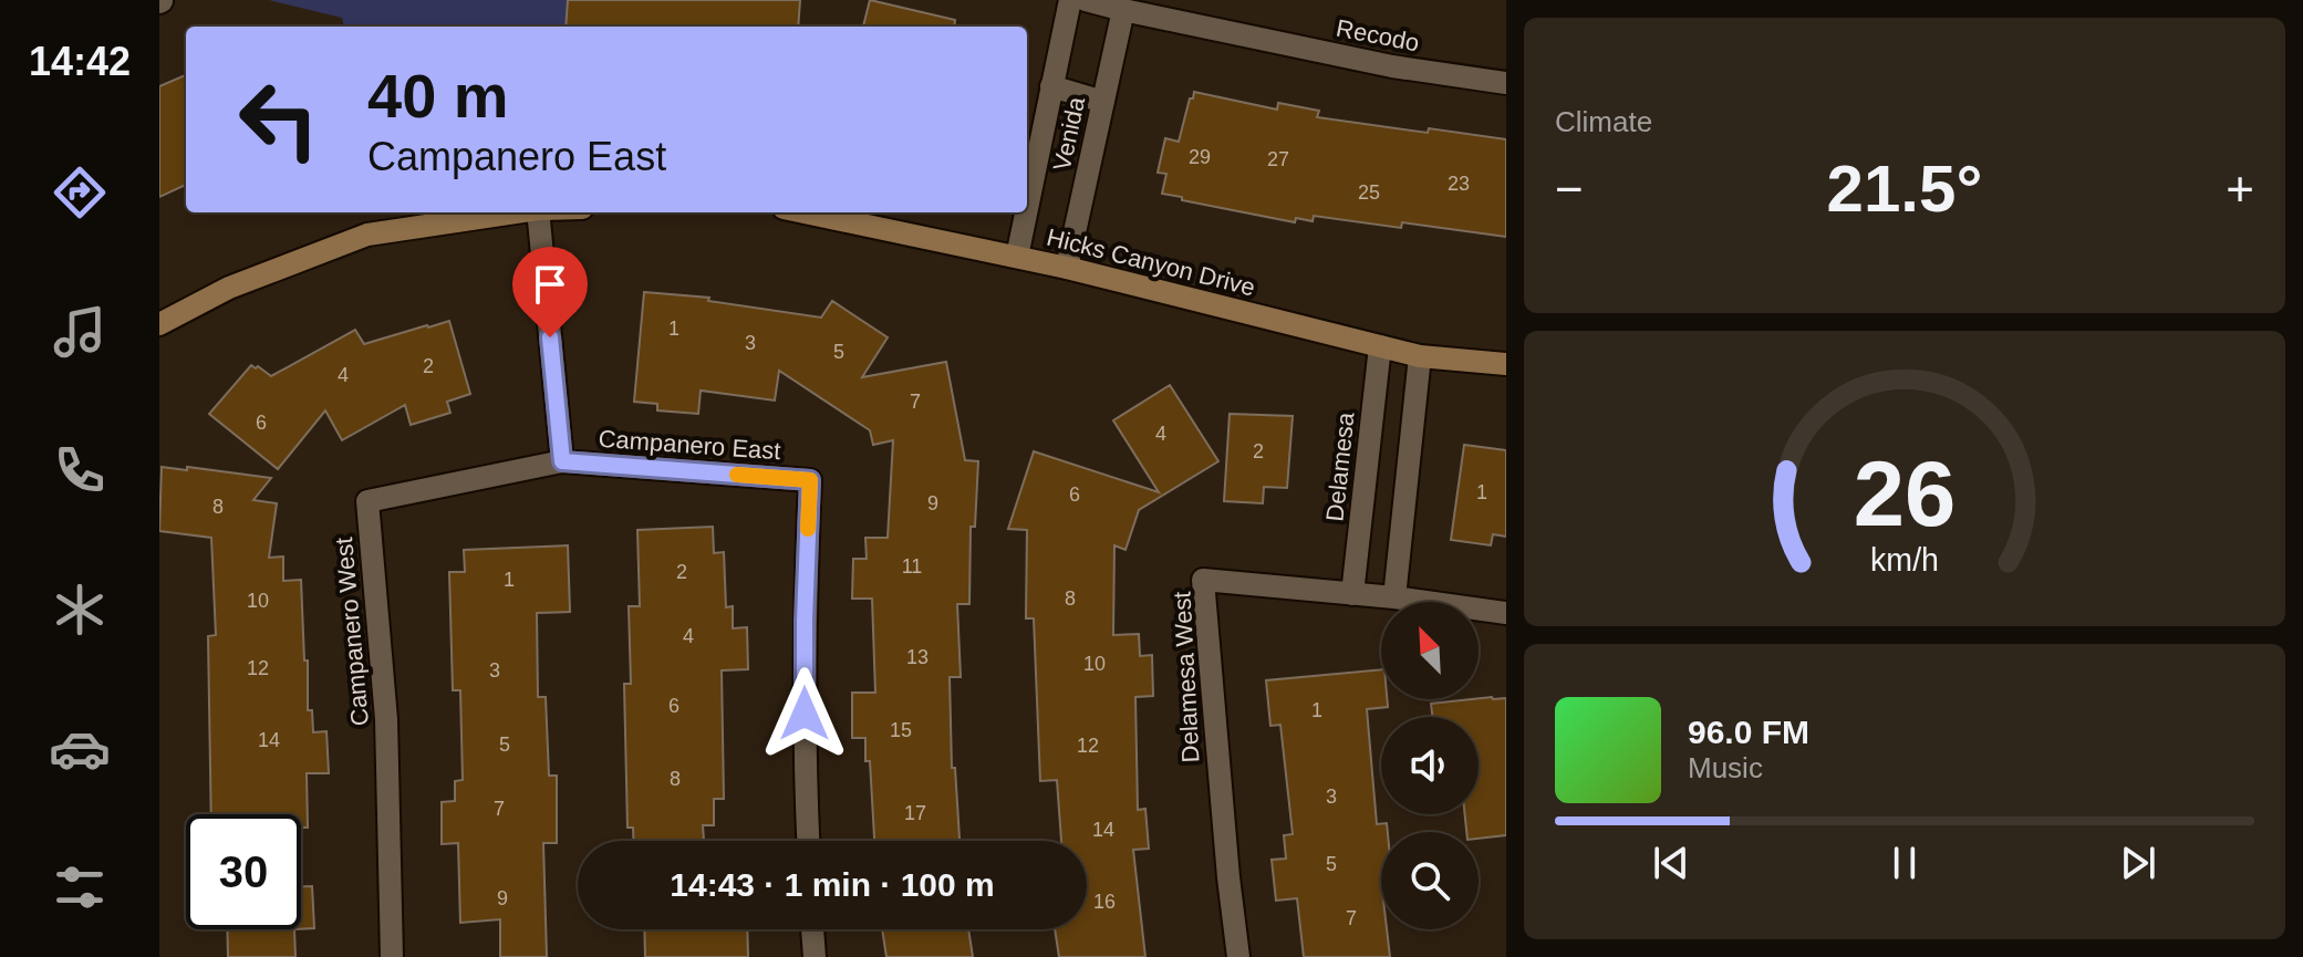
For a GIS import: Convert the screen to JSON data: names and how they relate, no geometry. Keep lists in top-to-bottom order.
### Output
{
  "streets": {
    "street": [
      "Recodo",
      "Venida",
      "Hicks Canyon Drive",
      "Campanero East",
      "Delamesa",
      "Campanero West",
      "Delamesa West"
    ]
  },
  "crossings": [
    ["Recodo", "Venida"],
    ["Venida", "Hicks Canyon Drive"],
    ["Hicks Canyon Drive", "Delamesa"],
    ["Campanero East", "Campanero West"],
    ["Delamesa", "Delamesa West"]
  ],
  "house_numbers": [
    "29",
    "27",
    "23",
    "25",
    "1",
    "3",
    "5",
    "2",
    "4",
    "7",
    "6",
    "4",
    "2",
    "1",
    "6",
    "9",
    "8",
    "11",
    "2",
    "1",
    "8",
    "10",
    "4",
    "13",
    "10",
    "12",
    "3",
    "6",
    "1",
    "15",
    "14",
    "5",
    "12",
    "8",
    "3",
    "7",
    "17",
    "14",
    "5",
    "9",
    "16",
    "7"
  ],
  "north": "top left",
  "page": {
    "tabs": "14:42",
    "tile": "Climate",
    "turn": ["40 m", "Campanero East"],
    "heat": ["−", "21.5°", "+"],
    "song": ["96.0 FM", "Music"],
    "limit": "30",
    "trip": "14:43 · 1 min · 100 m",
    "gauge": ["26", "km/h"]
  }
}
